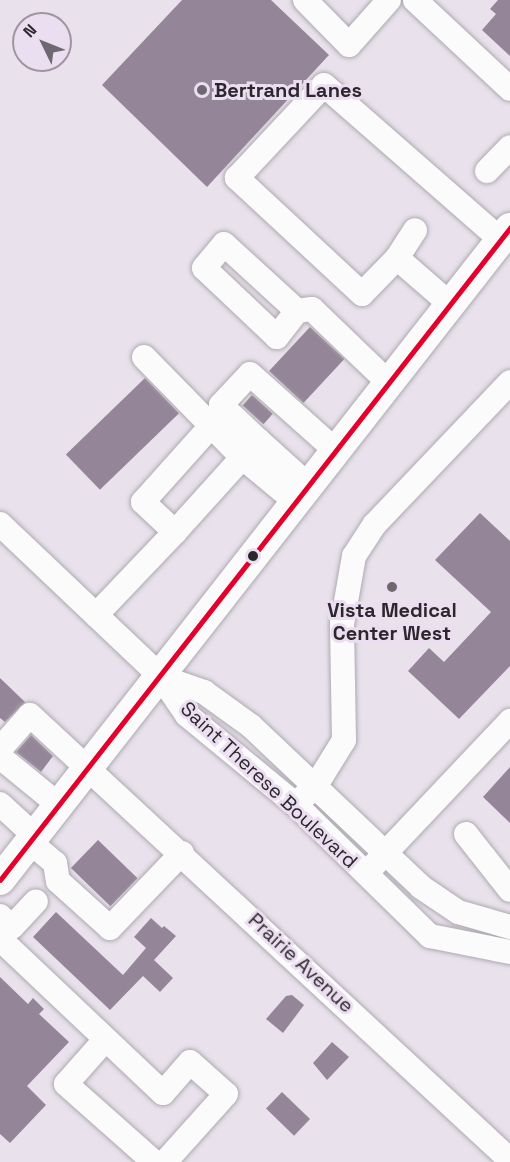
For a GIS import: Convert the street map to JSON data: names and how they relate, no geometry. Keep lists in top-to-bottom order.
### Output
{
  "streets": {
    "street": ["Saint Therese Boulevard", "Prairie Avenue"]
  },
  "places": ["Bertrand Lanes", "Vista Medical Center West"],
  "north": "top left"
}
